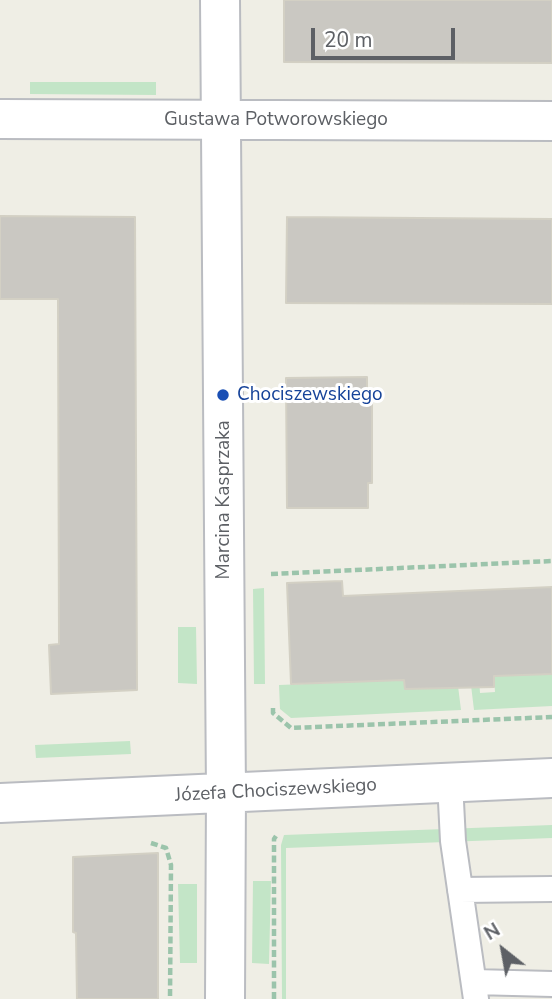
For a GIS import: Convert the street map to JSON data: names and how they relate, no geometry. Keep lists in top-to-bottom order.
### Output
{
  "streets": {
    "street": ["Gustawa Potworowskiego", "Marcina Kasprzaka", "Józefa Chociszewskiego"]
  },
  "crossings": [
    ["Gustawa Potworowskiego", "Marcina Kasprzaka"],
    ["Marcina Kasprzaka", "Józefa Chociszewskiego"]
  ],
  "places": ["Chociszewskiego"],
  "scale_bar": "20 m",
  "north": "top left"
}
